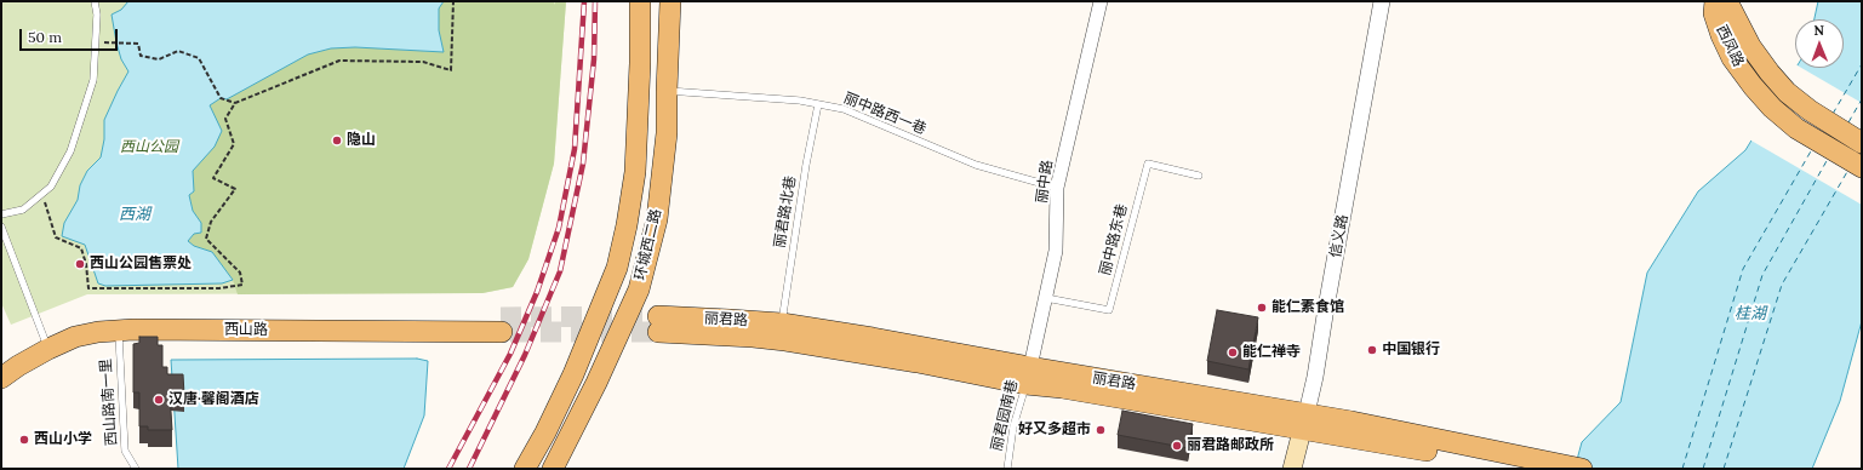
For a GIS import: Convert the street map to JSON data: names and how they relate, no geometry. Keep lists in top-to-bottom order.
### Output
{
  "streets": {
    "main road": [
      "西凤路",
      "信义路",
      "环城西二路",
      "丽君路",
      "西山路"
    ],
    "street": ["丽中路"],
    "lane": [
      "丽中路西一巷",
      "丽君路北巷",
      "丽中路东巷",
      "西山路南一里",
      "丽君园南巷"
    ]
  },
  "crossings": [
    ["丽中路西一巷", "丽中路"],
    ["丽中路西一巷", "丽君路北巷"],
    ["丽中路西一巷", "环城西二路"],
    ["丽中路", "丽中路东巷"],
    ["丽中路", "丽君路"],
    ["丽中路", "丽君园南巷"],
    ["丽君路北巷", "丽君路"],
    ["信义路", "丽君路"],
    ["丽君路", "丽君园南巷"],
    ["西山路", "西山路南一里"]
  ],
  "water": ["西湖", "桂湖"],
  "parks": ["西山公园"],
  "places": [
    "隐山",
    "西山公园售票处",
    "能仁素食馆",
    "中国银行",
    "能仁禅寺",
    "汉唐·馨阁酒店",
    "好又多超市",
    "西山小学",
    "丽君路邮政所"
  ],
  "scale_bar": "50 m",
  "north": "top"
}
